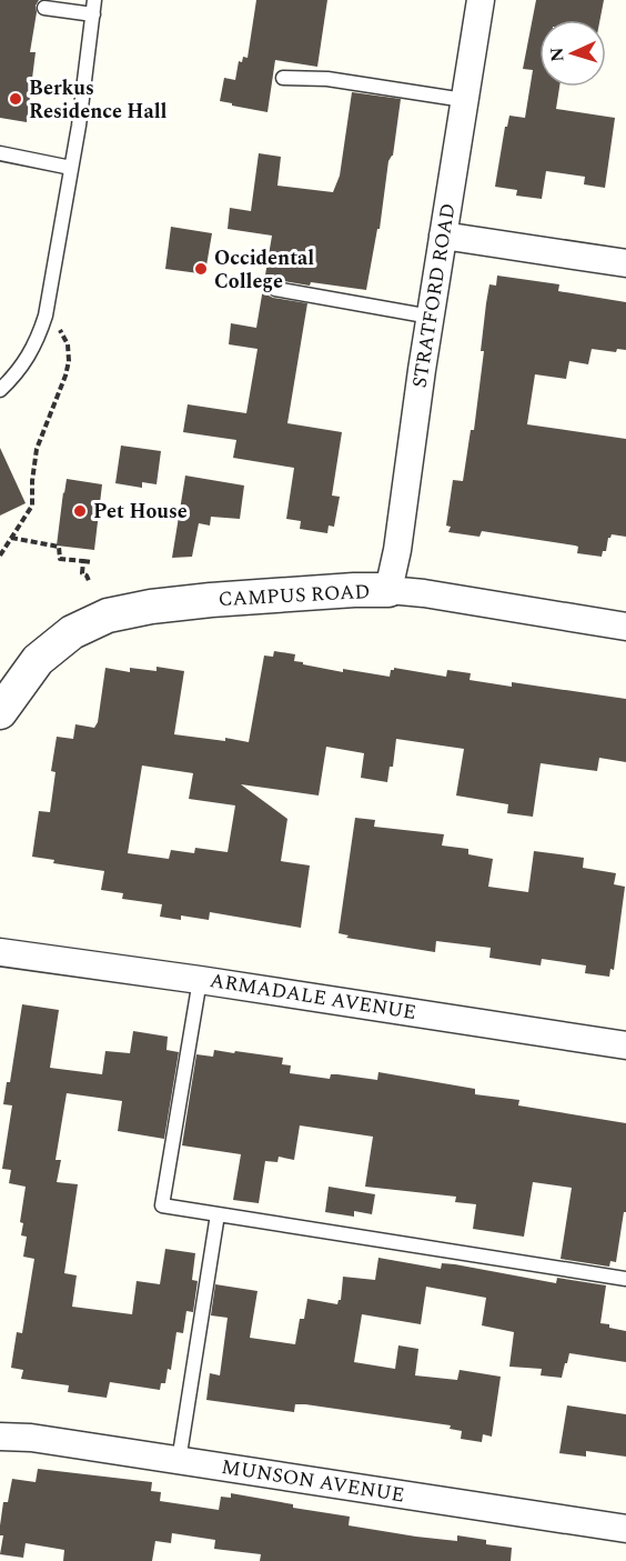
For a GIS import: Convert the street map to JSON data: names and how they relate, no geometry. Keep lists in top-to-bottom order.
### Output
{
  "streets": {
    "street": [
      "STRATFORD ROAD",
      "CAMPUS ROAD",
      "ARMADALE AVENUE",
      "MUNSON AVENUE"
    ]
  },
  "crossings": [
    ["STRATFORD ROAD", "CAMPUS ROAD"]
  ],
  "places": ["Berkus Residence Hall", "Occidental College", "Pet House"],
  "north": "left"
}
